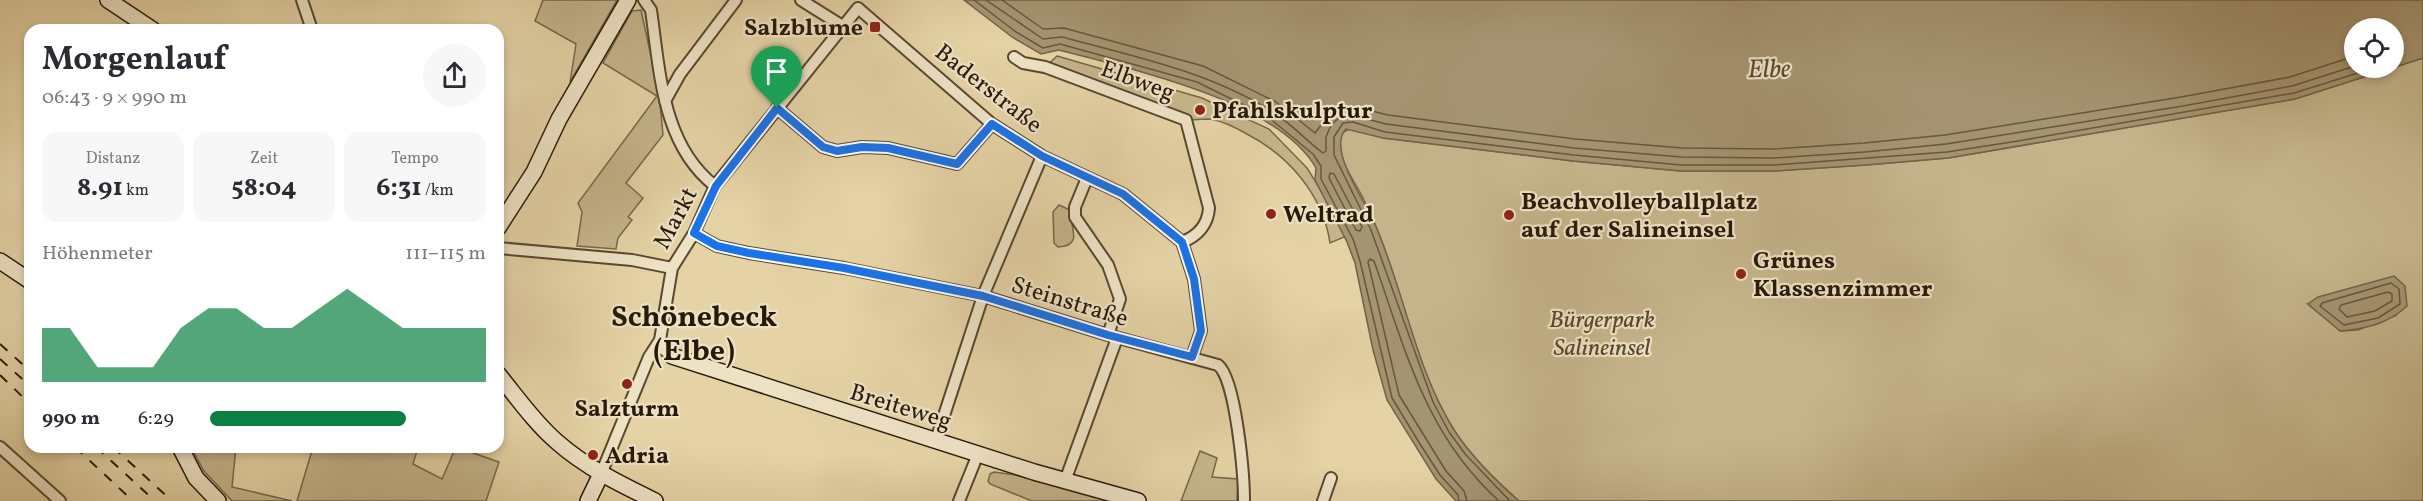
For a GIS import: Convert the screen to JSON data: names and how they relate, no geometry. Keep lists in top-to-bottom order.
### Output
{
  "streets": {
    "street": [
      "Elbweg",
      "Baderstraße",
      "Markt",
      "Steinstraße",
      "Breiteweg"
    ]
  },
  "crossings": [
    ["Elbweg", "Baderstraße"],
    ["Baderstraße", "Markt"],
    ["Markt", "Steinstraße"],
    ["Markt", "Breiteweg"]
  ],
  "districts": ["Schönebeck (Elbe)"],
  "water": ["Elbe"],
  "parks": ["Bürgerpark Salineinsel"],
  "places": {
    "transit": ["Salzblume"],
    "other": [
      "Pfahlskulptur",
      "Weltrad",
      "Beachvolleyballplatz auf der Salineinsel",
      "Grünes Klassenzimmer",
      "Salzturm",
      "Adria"
    ]
  },
  "page": {
    "heading": ["Morgenlauf", "06:43 · 9 × 990 m"],
    "stats": [
      ["Distanz", "8.91 km"],
      ["Zeit", "58:04"],
      ["Tempo", "6:31 /km"]
    ],
    "chart": ["Höhenmeter", "111–115 m"],
    "list": [
      {
        "name": "990 m",
        "note": "6:29"
      }
    ]
  }
}
